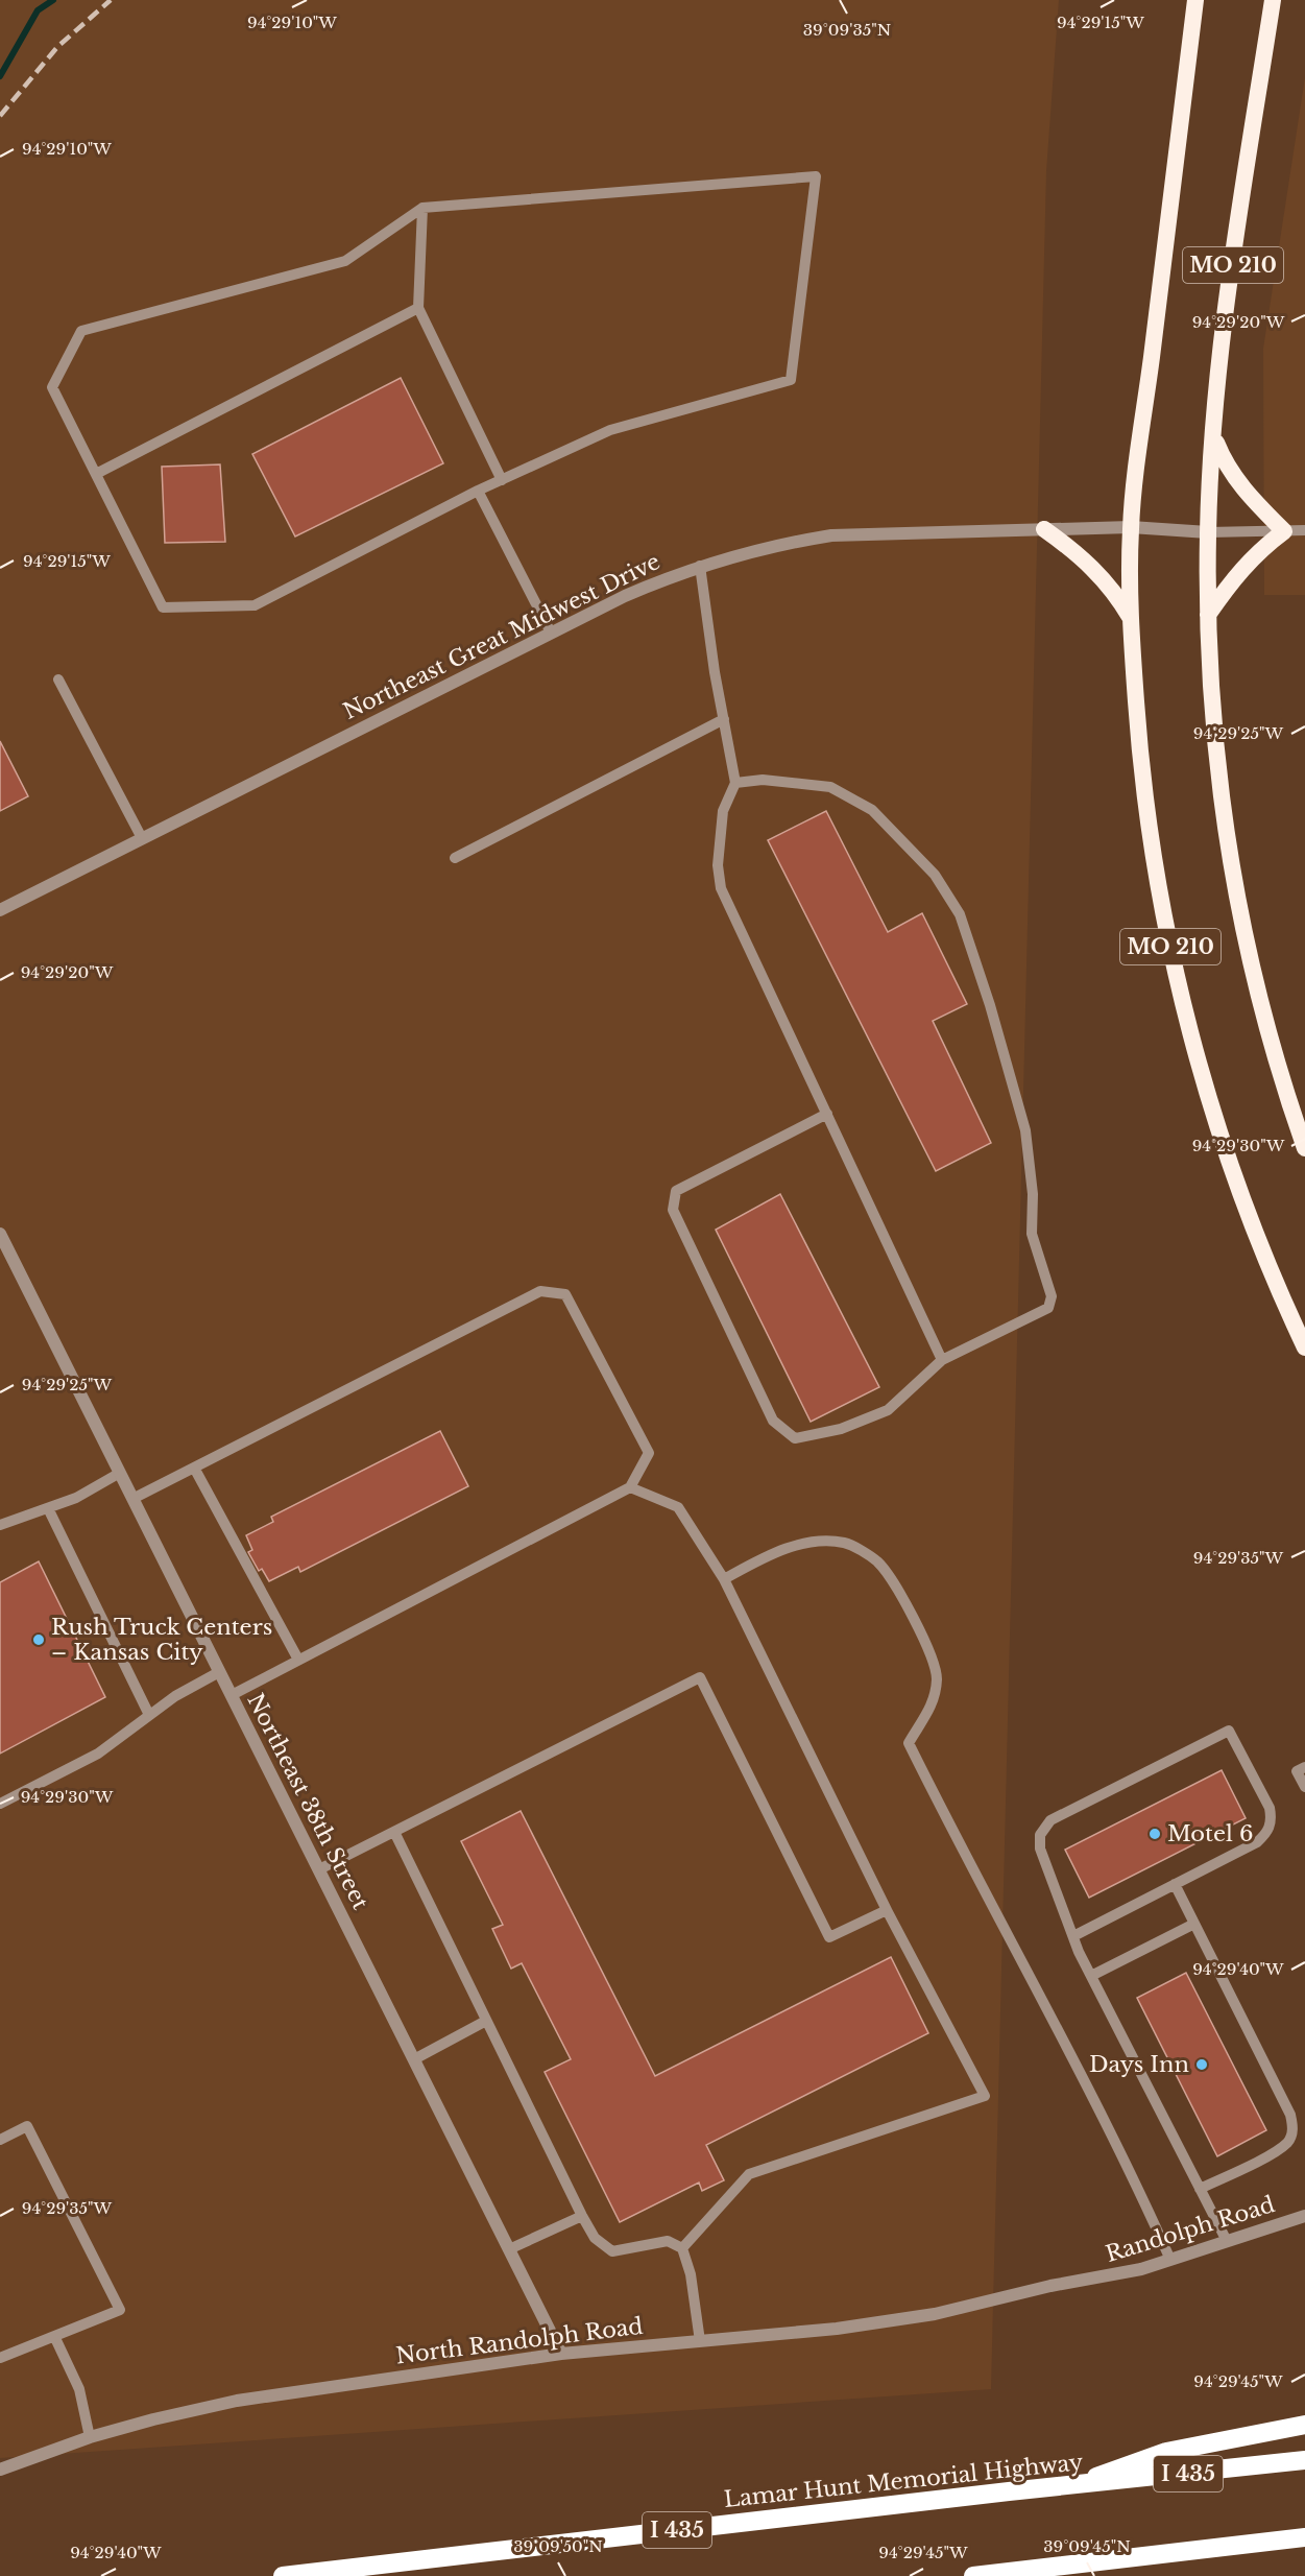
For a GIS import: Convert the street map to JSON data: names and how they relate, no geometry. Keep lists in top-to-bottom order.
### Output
{
  "streets": {
    "highway": ["MO 210", "I 435", "Lamar Hunt Memorial Highway"],
    "street": [
      "Northeast Great Midwest Drive",
      "Northeast 38th Street",
      "Randolph Road",
      "North Randolph Road"
    ]
  },
  "crossings": [
    ["MO 210", "Northeast Great Midwest Drive"],
    ["Northeast 38th Street", "North Randolph Road"],
    ["Randolph Road", "North Randolph Road"]
  ],
  "places": ["Rush Truck Centers – Kansas City", "Motel 6", "Days Inn"],
  "coordinates": [
    "94°29'15\"W",
    "94°29'10\"W",
    "39°09'35\"N",
    "94°29'20\"W",
    "94°29'25\"W",
    "94°29'30\"W",
    "94°29'35\"W",
    "94°29'40\"W",
    "94°29'45\"W",
    "39°09'50\"N",
    "39°09'45\"N"
  ]
}
